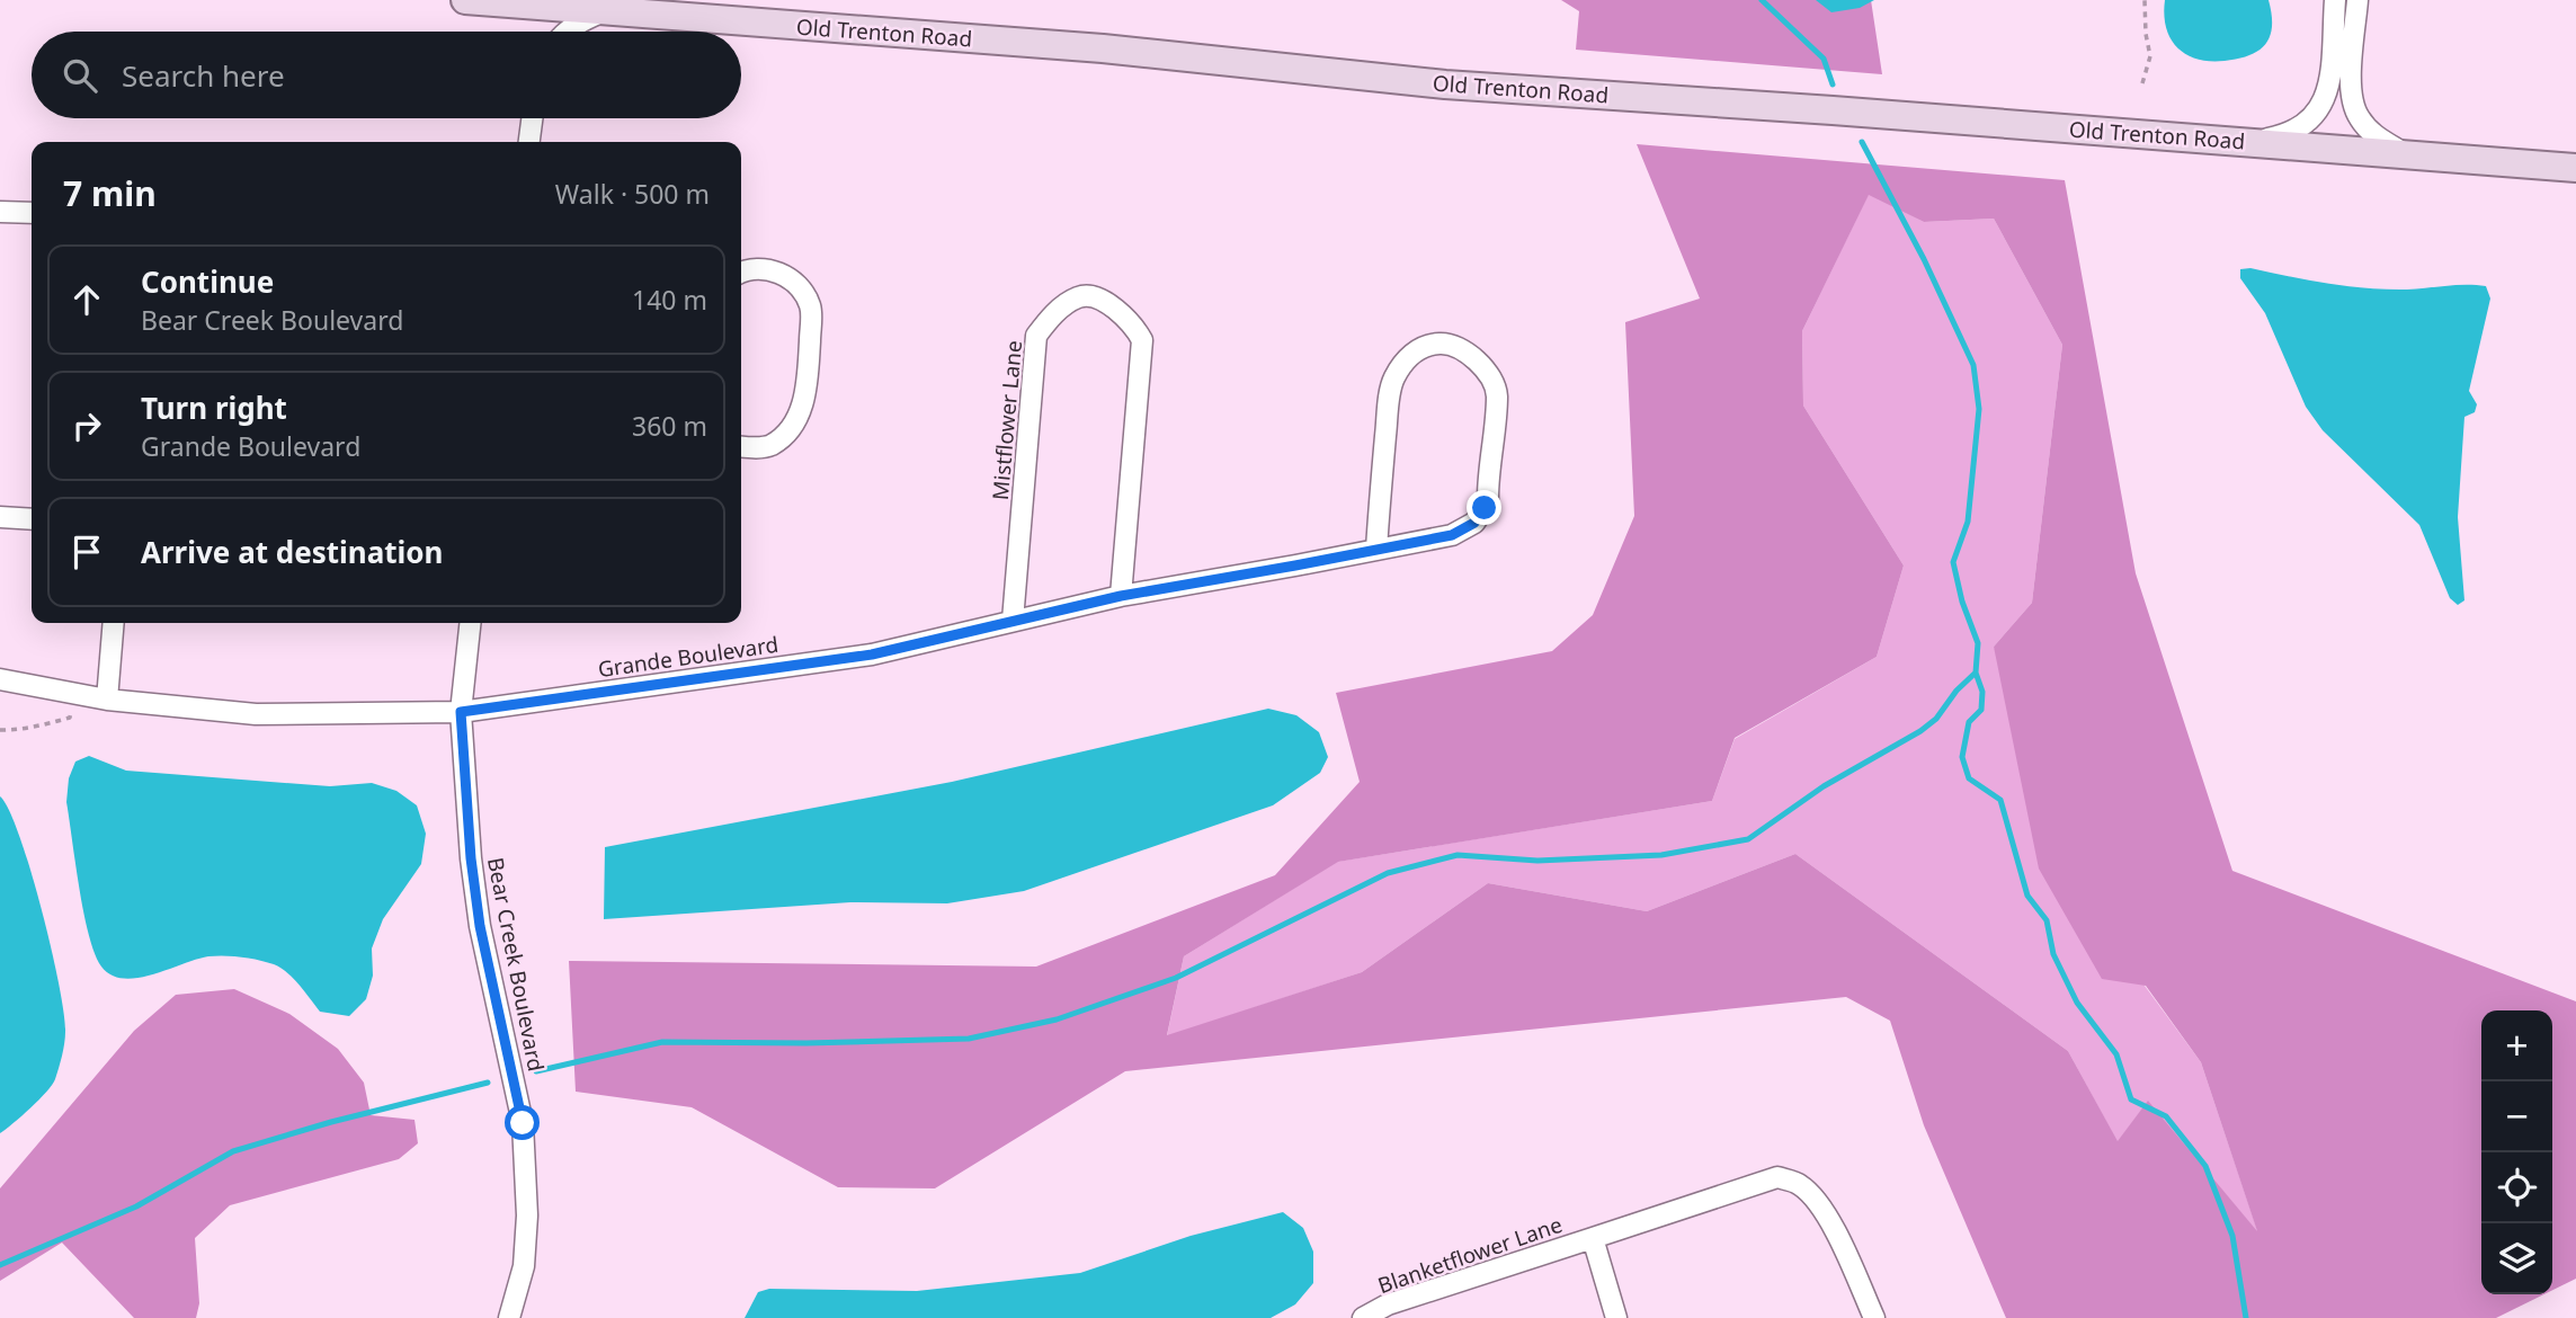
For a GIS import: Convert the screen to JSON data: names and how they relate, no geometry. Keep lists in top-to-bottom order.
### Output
{
  "streets": {
    "main road": ["Old Trenton Road"],
    "street": [
      "Mistflower Lane",
      "Grande Boulevard",
      "Bear Creek Boulevard",
      "Blanketflower Lane"
    ]
  },
  "crossings": [
    ["Mistflower Lane", "Grande Boulevard"],
    ["Grande Boulevard", "Bear Creek Boulevard"]
  ],
  "page": {
    "search": "Search here",
    "heading": ["7 min", "Walk · 500 m"],
    "list": [
      ["Continue", "Bear Creek Boulevard", "140 m"],
      ["Turn right", "Grande Boulevard", "360 m"],
      "Arrive at destination"
    ],
    "map_buttons": ["+", "−"]
  }
}
